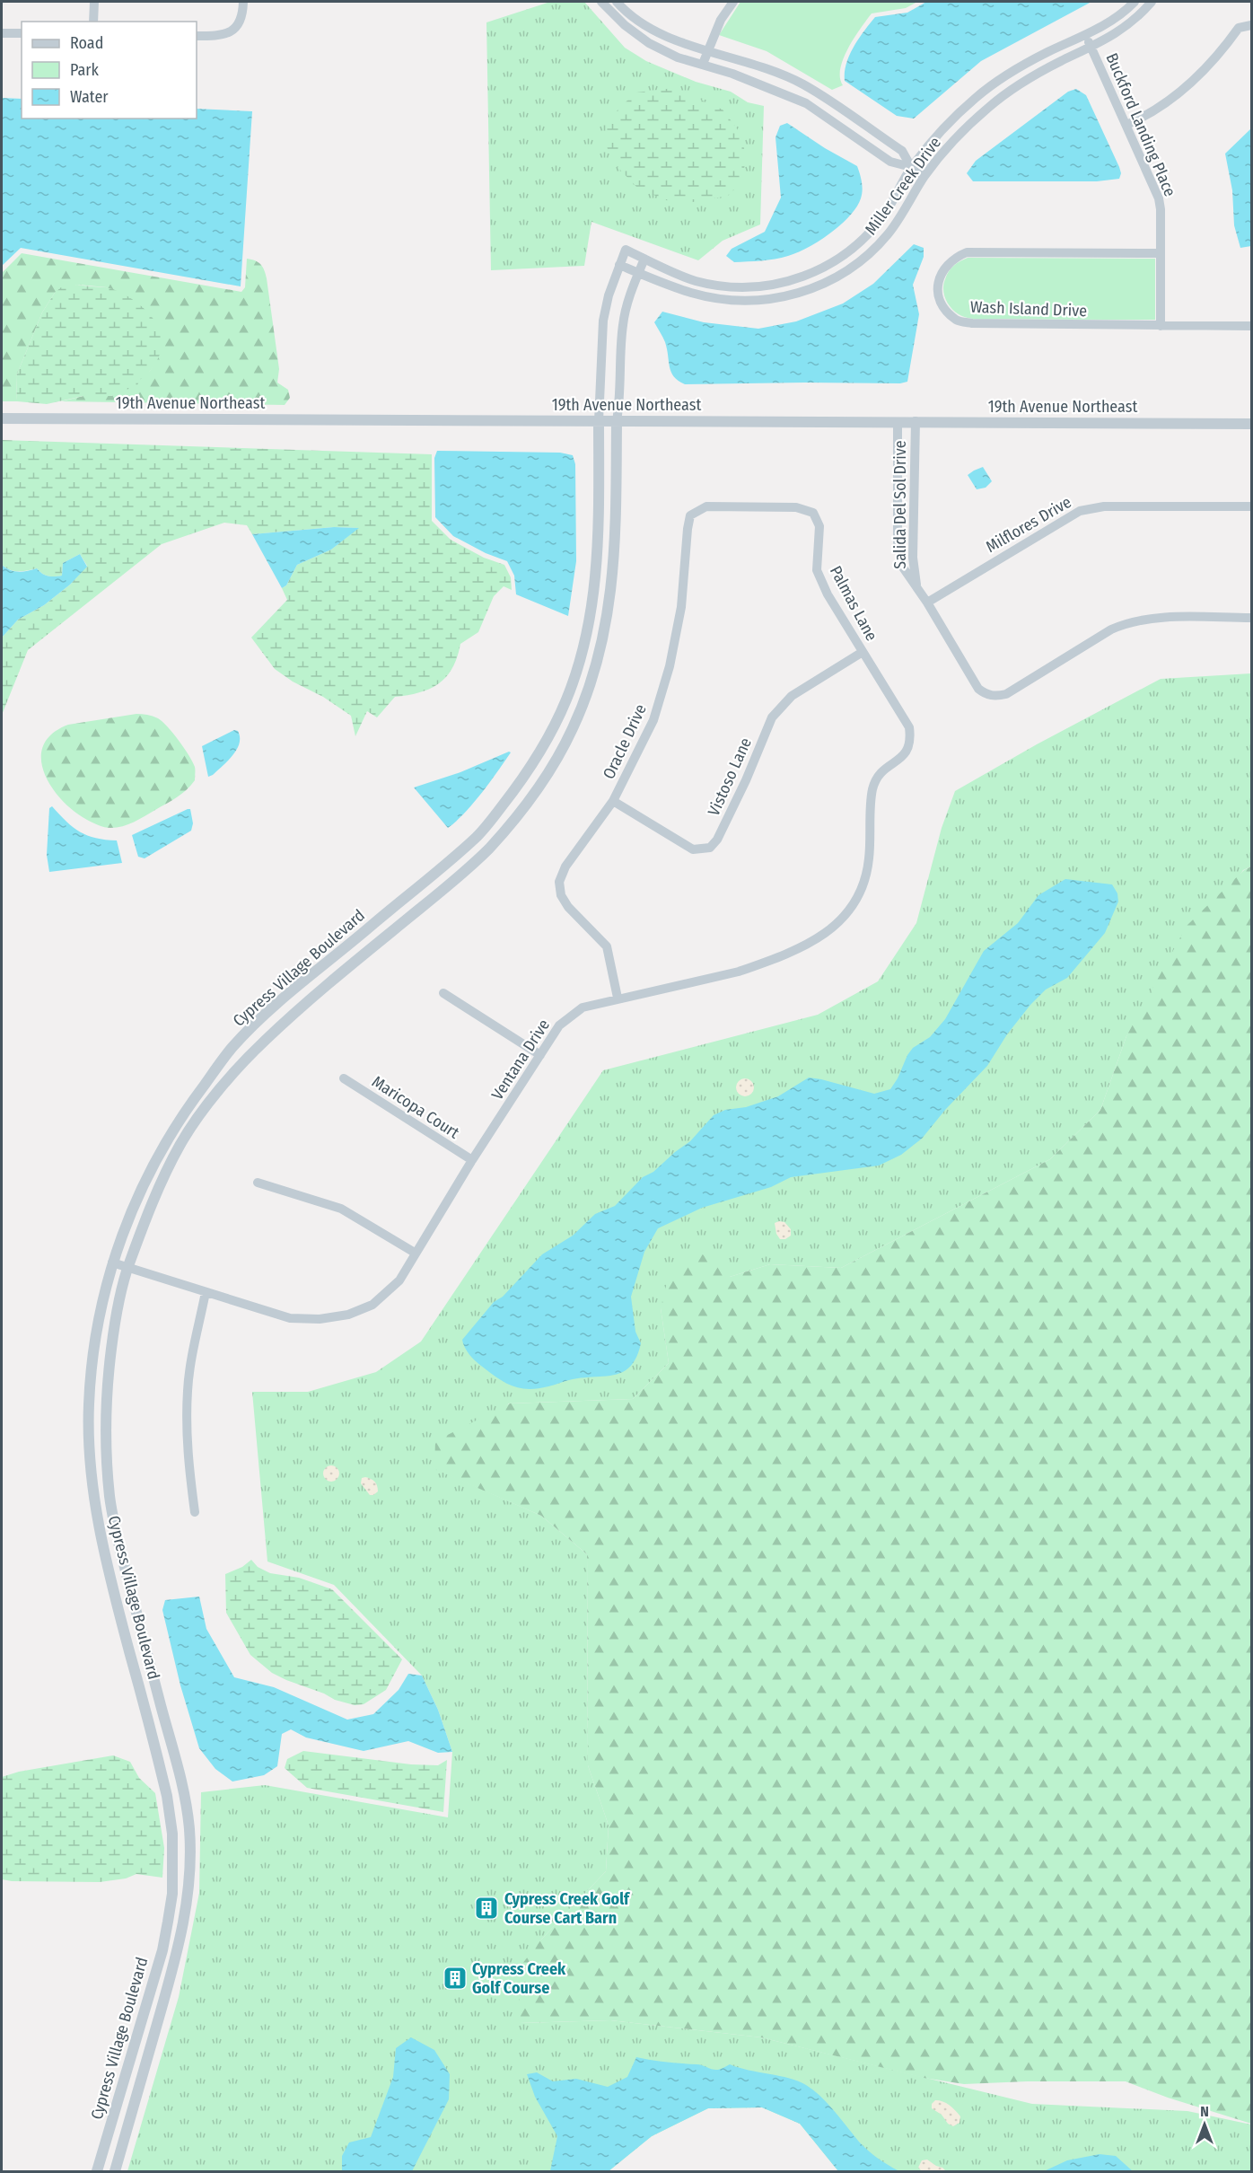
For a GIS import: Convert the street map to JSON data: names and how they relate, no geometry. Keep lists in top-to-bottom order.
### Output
{
  "streets": {
    "street": [
      "Buckford Landing Place",
      "Miller Creek Drive",
      "Wash Island Drive",
      "19th Avenue Northeast",
      "Salida Del Sol Drive",
      "Milflores Drive",
      "Palmas Lane",
      "Oracle Drive",
      "Vistoso Lane",
      "Cypress Village Boulevard",
      "Ventana Drive",
      "Maricopa Court"
    ]
  },
  "crossings": [
    ["Buckford Landing Place", "Miller Creek Drive"],
    ["Buckford Landing Place", "Wash Island Drive"],
    ["19th Avenue Northeast", "Salida Del Sol Drive"],
    ["19th Avenue Northeast", "Cypress Village Boulevard"],
    ["Salida Del Sol Drive", "Milflores Drive"],
    ["Palmas Lane", "Oracle Drive"],
    ["Palmas Lane", "Vistoso Lane"],
    ["Palmas Lane", "Ventana Drive"],
    ["Oracle Drive", "Vistoso Lane"],
    ["Oracle Drive", "Ventana Drive"],
    ["Cypress Village Boulevard", "Ventana Drive"],
    ["Ventana Drive", "Maricopa Court"]
  ],
  "places": {
    "building": ["Cypress Creek Golf Course Cart Barn", "Cypress Creek Golf Course"]
  },
  "legend": ["Road", "Park", "Water"],
  "north": "top"
}
